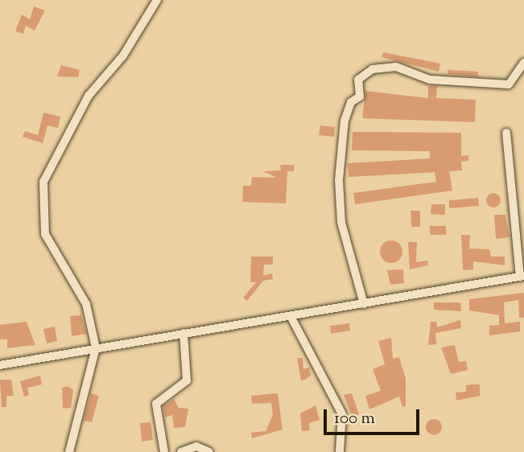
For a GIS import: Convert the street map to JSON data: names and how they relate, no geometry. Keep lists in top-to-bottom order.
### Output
{
  "scale_bar": "100 m"
}
